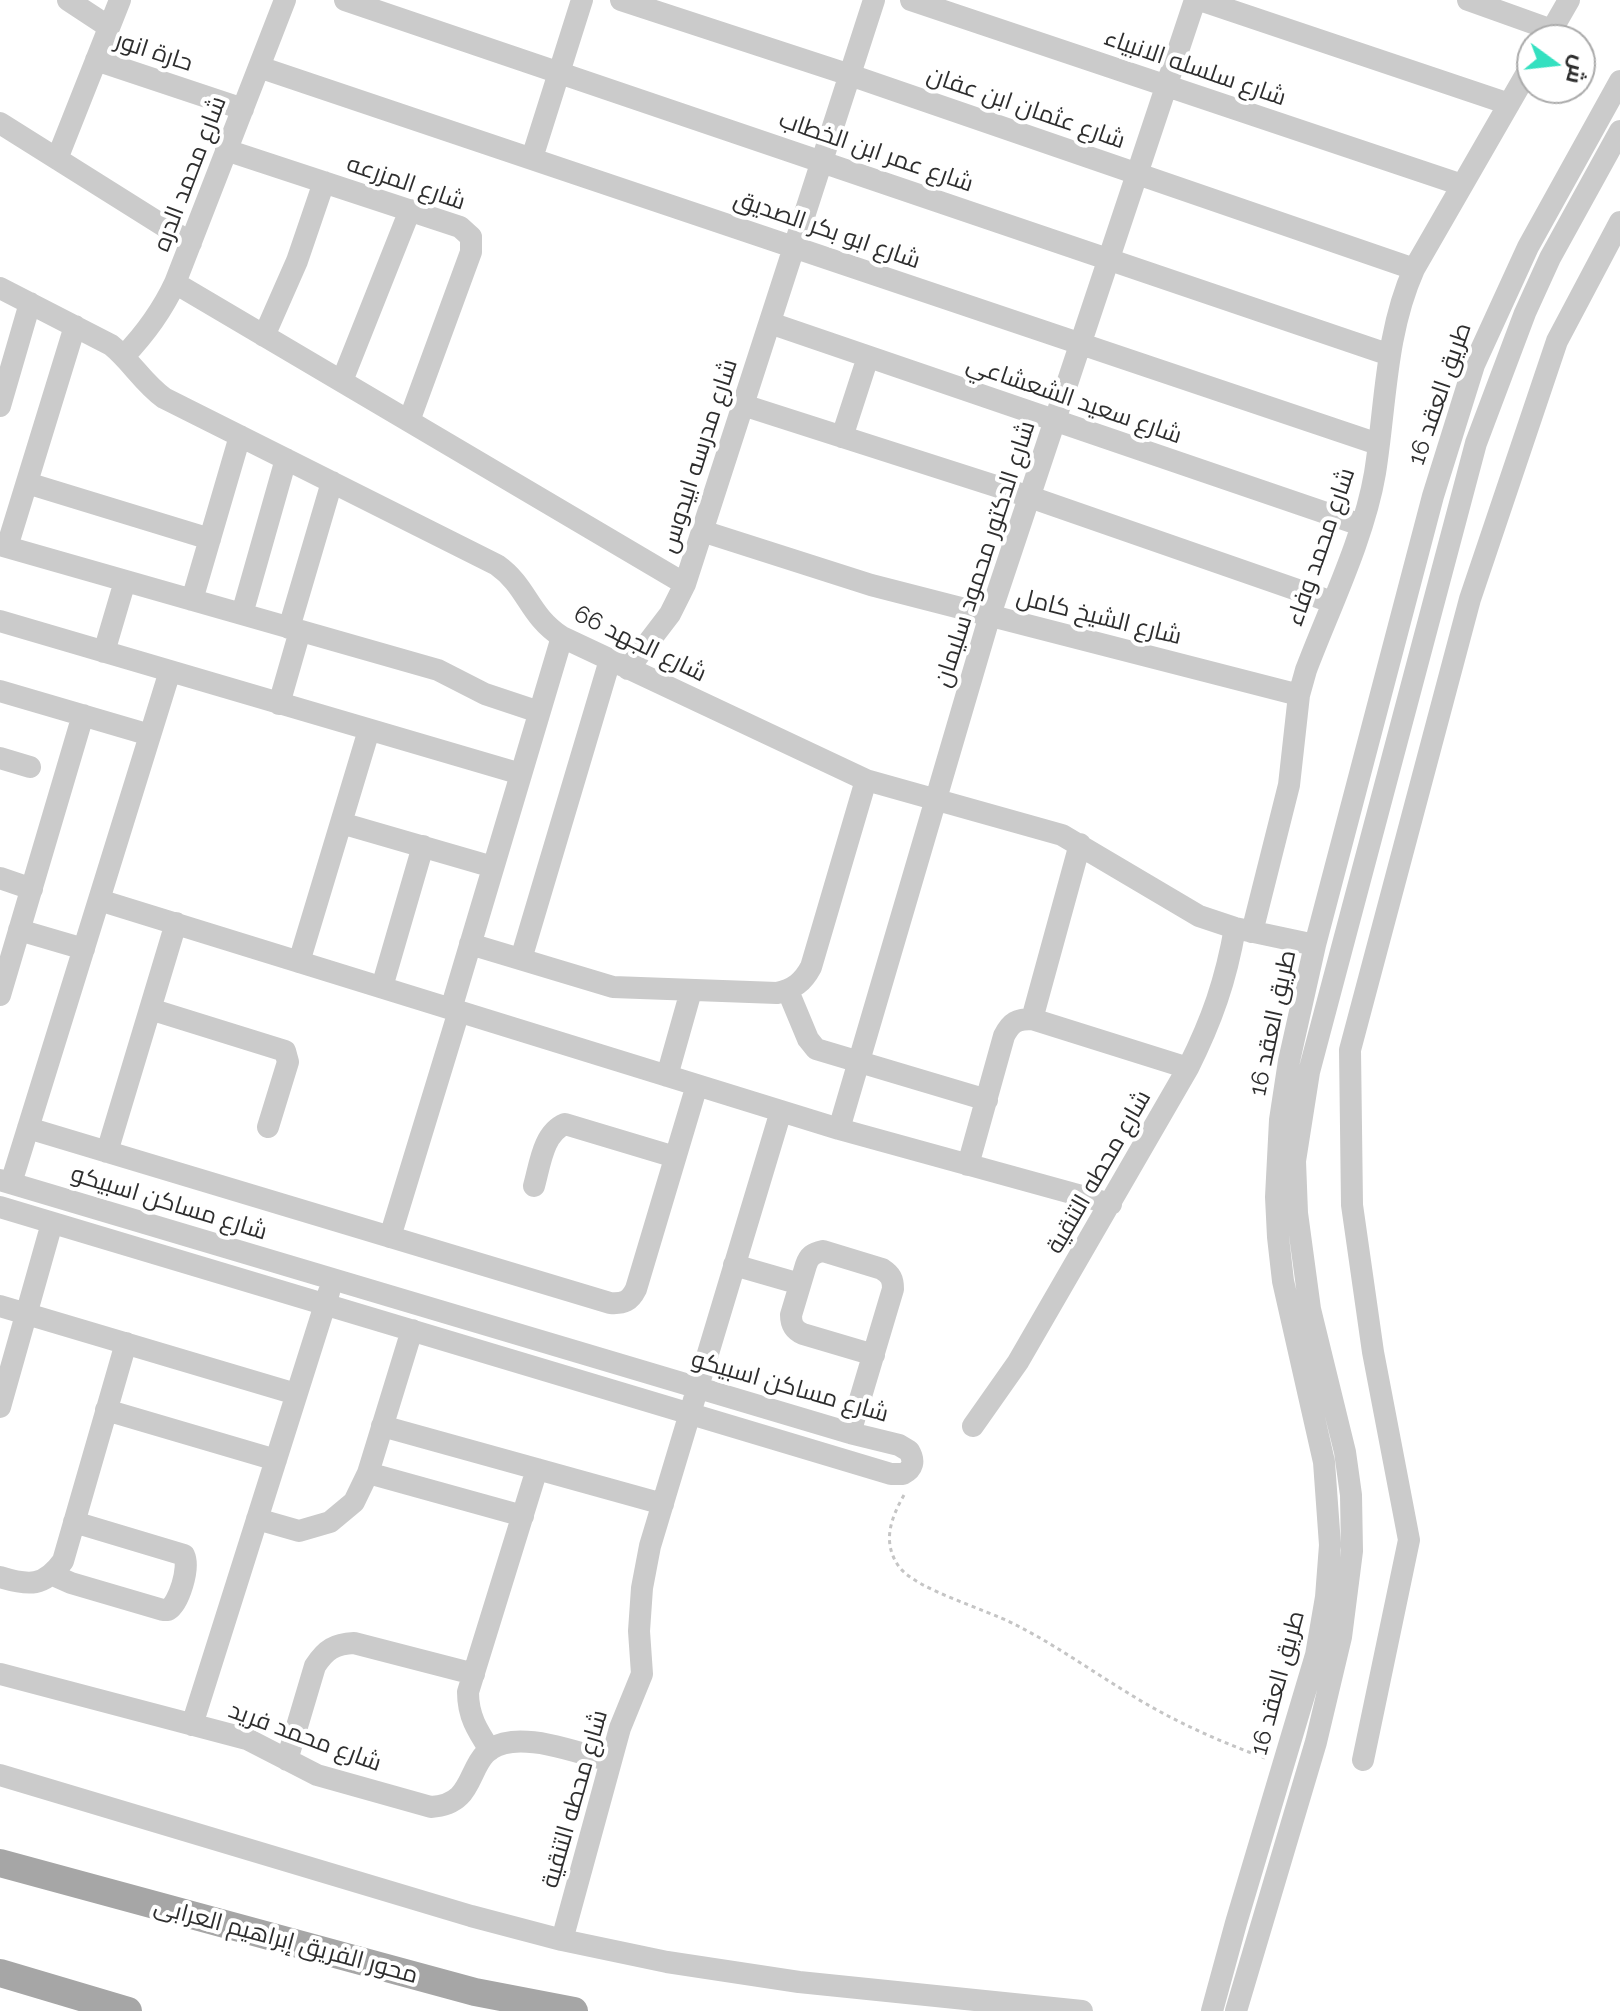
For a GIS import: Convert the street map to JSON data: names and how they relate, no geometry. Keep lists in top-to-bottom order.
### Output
{
  "streets": {
    "main road": ["محور الفريق إبراهيم العرابى"],
    "street": [
      "حارة انور",
      "شارع سلسله الانبياء",
      "شارع عثمان ابن عفان",
      "شارع عمر ابن الخطاب",
      "شارع محمد الدره",
      "شارع المزرعه",
      "شارع ابو بكر الصديق",
      "طريق العقد 16",
      "شارع سعيد الشعشاعي",
      "شارع مدرسه ابيدوس",
      "شارع محمد وفاء",
      "شارع الدكتور محمود سليمان",
      "شارع الشيخ كامل",
      "شارع الجهد 66",
      "شارع محطه التنقية",
      "شارع مساكن اسبيكو",
      "شارع محمد فريد"
    ]
  },
  "crossings": [
    ["حارة انور", "شارع محمد الدره"],
    ["شارع سلسله الانبياء", "شارع محمد وفاء"],
    ["شارع سلسله الانبياء", "شارع الدكتور محمود سليمان"],
    ["شارع عثمان ابن عفان", "شارع محمد وفاء"],
    ["شارع عثمان ابن عفان", "شارع الدكتور محمود سليمان"],
    ["شارع عمر ابن الخطاب", "شارع محمد وفاء"],
    ["شارع عمر ابن الخطاب", "شارع الدكتور محمود سليمان"],
    ["شارع محمد الدره", "شارع المزرعه"],
    ["شارع محمد الدره", "شارع ابو بكر الصديق"],
    ["شارع محمد الدره", "شارع الجهد 66"],
    ["شارع ابو بكر الصديق", "شارع مدرسه ابيدوس"],
    ["شارع ابو بكر الصديق", "شارع محمد وفاء"],
    ["شارع ابو بكر الصديق", "شارع الدكتور محمود سليمان"],
    ["طريق العقد 16", "شارع الجهد 66"],
    ["شارع سعيد الشعشاعي", "شارع مدرسه ابيدوس"],
    ["شارع سعيد الشعشاعي", "شارع محمد وفاء"],
    ["شارع سعيد الشعشاعي", "شارع الدكتور محمود سليمان"],
    ["شارع مدرسه ابيدوس", "شارع الشيخ كامل"],
    ["شارع مدرسه ابيدوس", "شارع الجهد 66"],
    ["شارع محمد وفاء", "شارع الشيخ كامل"],
    ["شارع محمد وفاء", "شارع الجهد 66"],
    ["شارع محمد وفاء", "شارع محطه التنقية"],
    ["شارع الدكتور محمود سليمان", "شارع الشيخ كامل"],
    ["شارع الدكتور محمود سليمان", "شارع الجهد 66"],
    ["شارع الجهد 66", "شارع محطه التنقية"]
  ],
  "north": "right"
}
